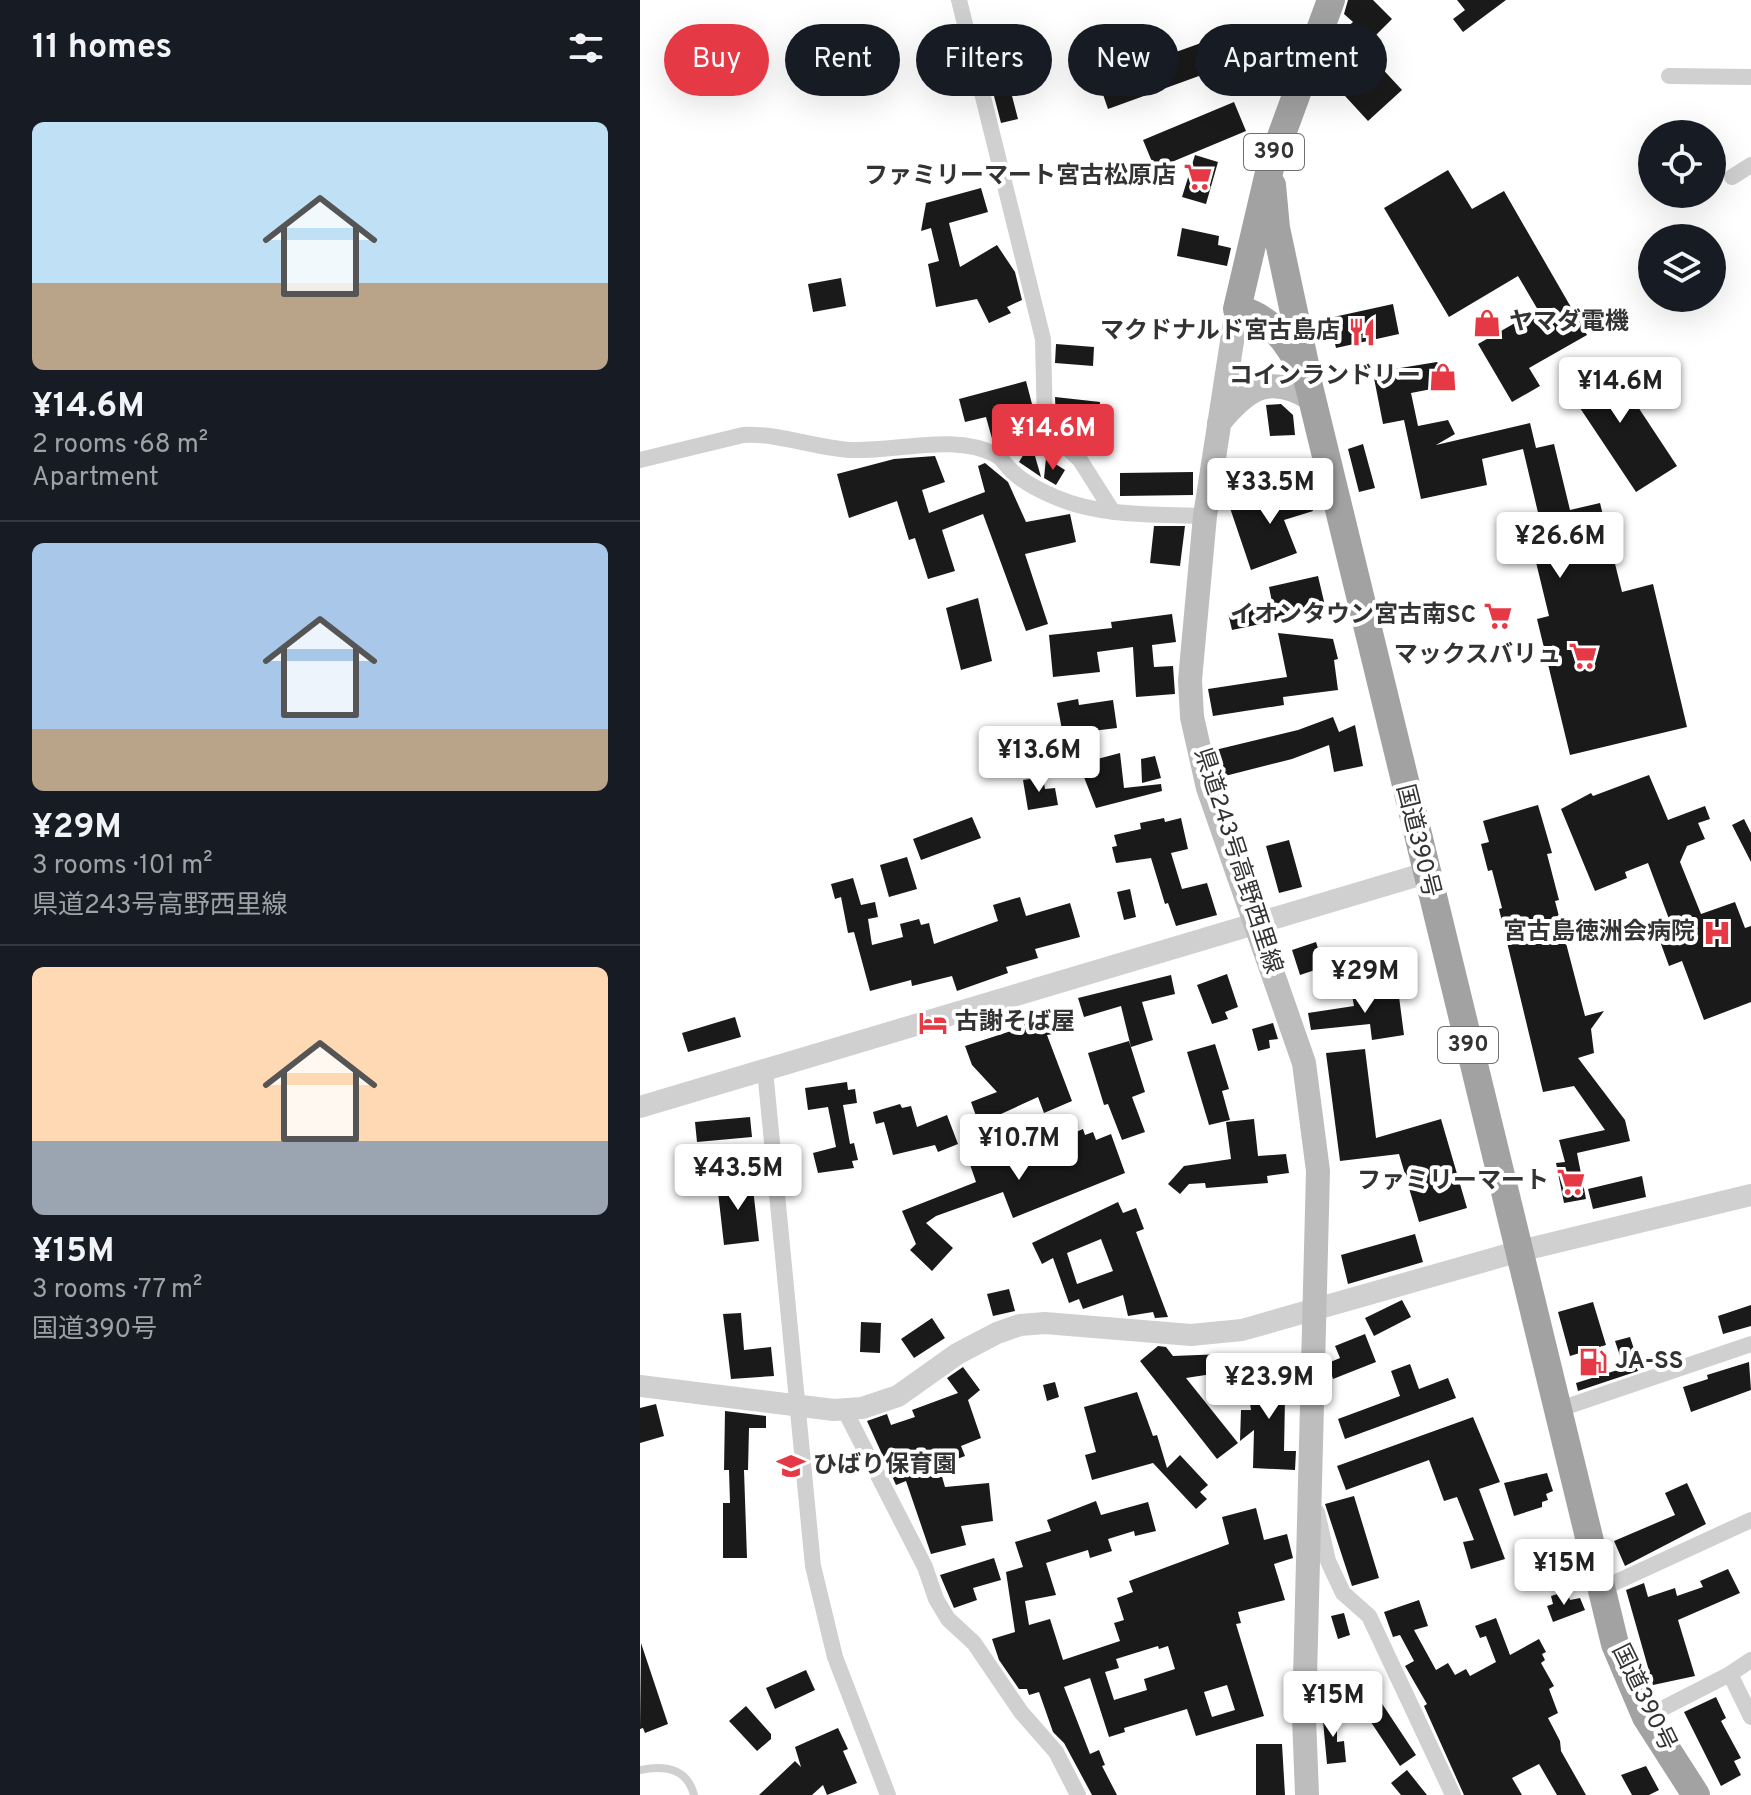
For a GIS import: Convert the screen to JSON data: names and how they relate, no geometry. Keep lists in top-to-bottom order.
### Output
{
  "streets": {
    "highway": ["390", "国道390号"],
    "main road": ["県道243号高野西里線"]
  },
  "crossings": [
    ["390", "国道390号"],
    ["390", "県道243号高野西里線"],
    ["国道390号", "県道243号高野西里線"]
  ],
  "places": {
    "supermarket": [
      "ファミリーマート宮古松原店",
      "イオンタウン宮古南SC",
      "マックスバリュ",
      "ファミリーマート"
    ],
    "shop": ["ヤマダ電機", "コインランドリー"],
    "restaurant": ["マクドナルド宮古島店"],
    "hospital": ["宮古島徳洲会病院"],
    "hotel": ["古謝そば屋"],
    "fuel station": ["JA-SS"],
    "school or university": ["ひばり保育園"]
  },
  "page": {
    "heading": "11 homes",
    "chip": [
      "Buy",
      "Rent",
      "Filters",
      "New",
      "Apartment"
    ],
    "list": [
      {
        "name": "¥14.6M",
        "note": "2 rooms · 68 m² · Apartment"
      },
      {
        "name": "¥29M",
        "note": "3 rooms · 101 m² · 県道243号高野西里線"
      },
      {
        "name": "¥15M",
        "note": "3 rooms · 77 m² · 国道390号"
      }
    ],
    "price": [
      "¥14.6M",
      "¥14.6M",
      "¥33.5M",
      "¥26.6M",
      "¥13.6M",
      "¥29M",
      "¥10.7M",
      "¥43.5M",
      "¥23.9M",
      "¥15M",
      "¥15M"
    ]
  }
}
